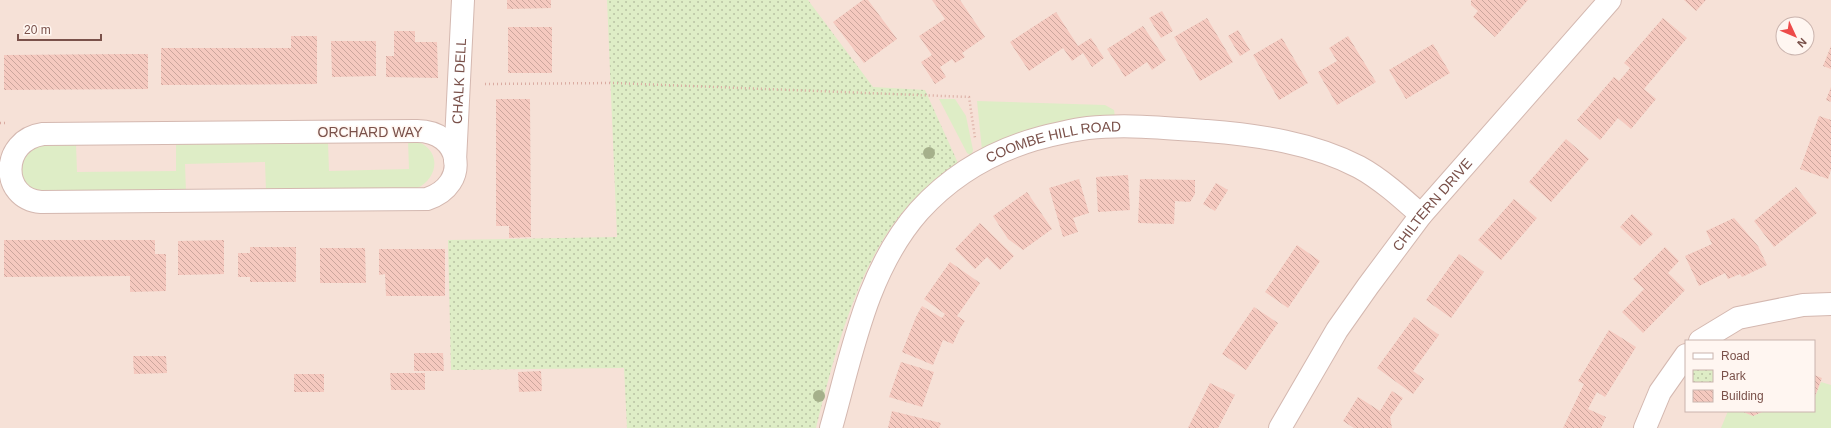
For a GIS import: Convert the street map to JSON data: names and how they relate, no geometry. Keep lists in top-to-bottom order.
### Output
{
  "streets": {
    "street": [
      "CHALK DELL",
      "ORCHARD WAY",
      "COOMBE HILL ROAD",
      "CHILTERN DRIVE"
    ]
  },
  "crossings": [
    ["CHALK DELL", "ORCHARD WAY"],
    ["COOMBE HILL ROAD", "CHILTERN DRIVE"]
  ],
  "legend": ["Road", "Park", "Building"],
  "scale_bar": "20 m",
  "north": "bottom right"
}
